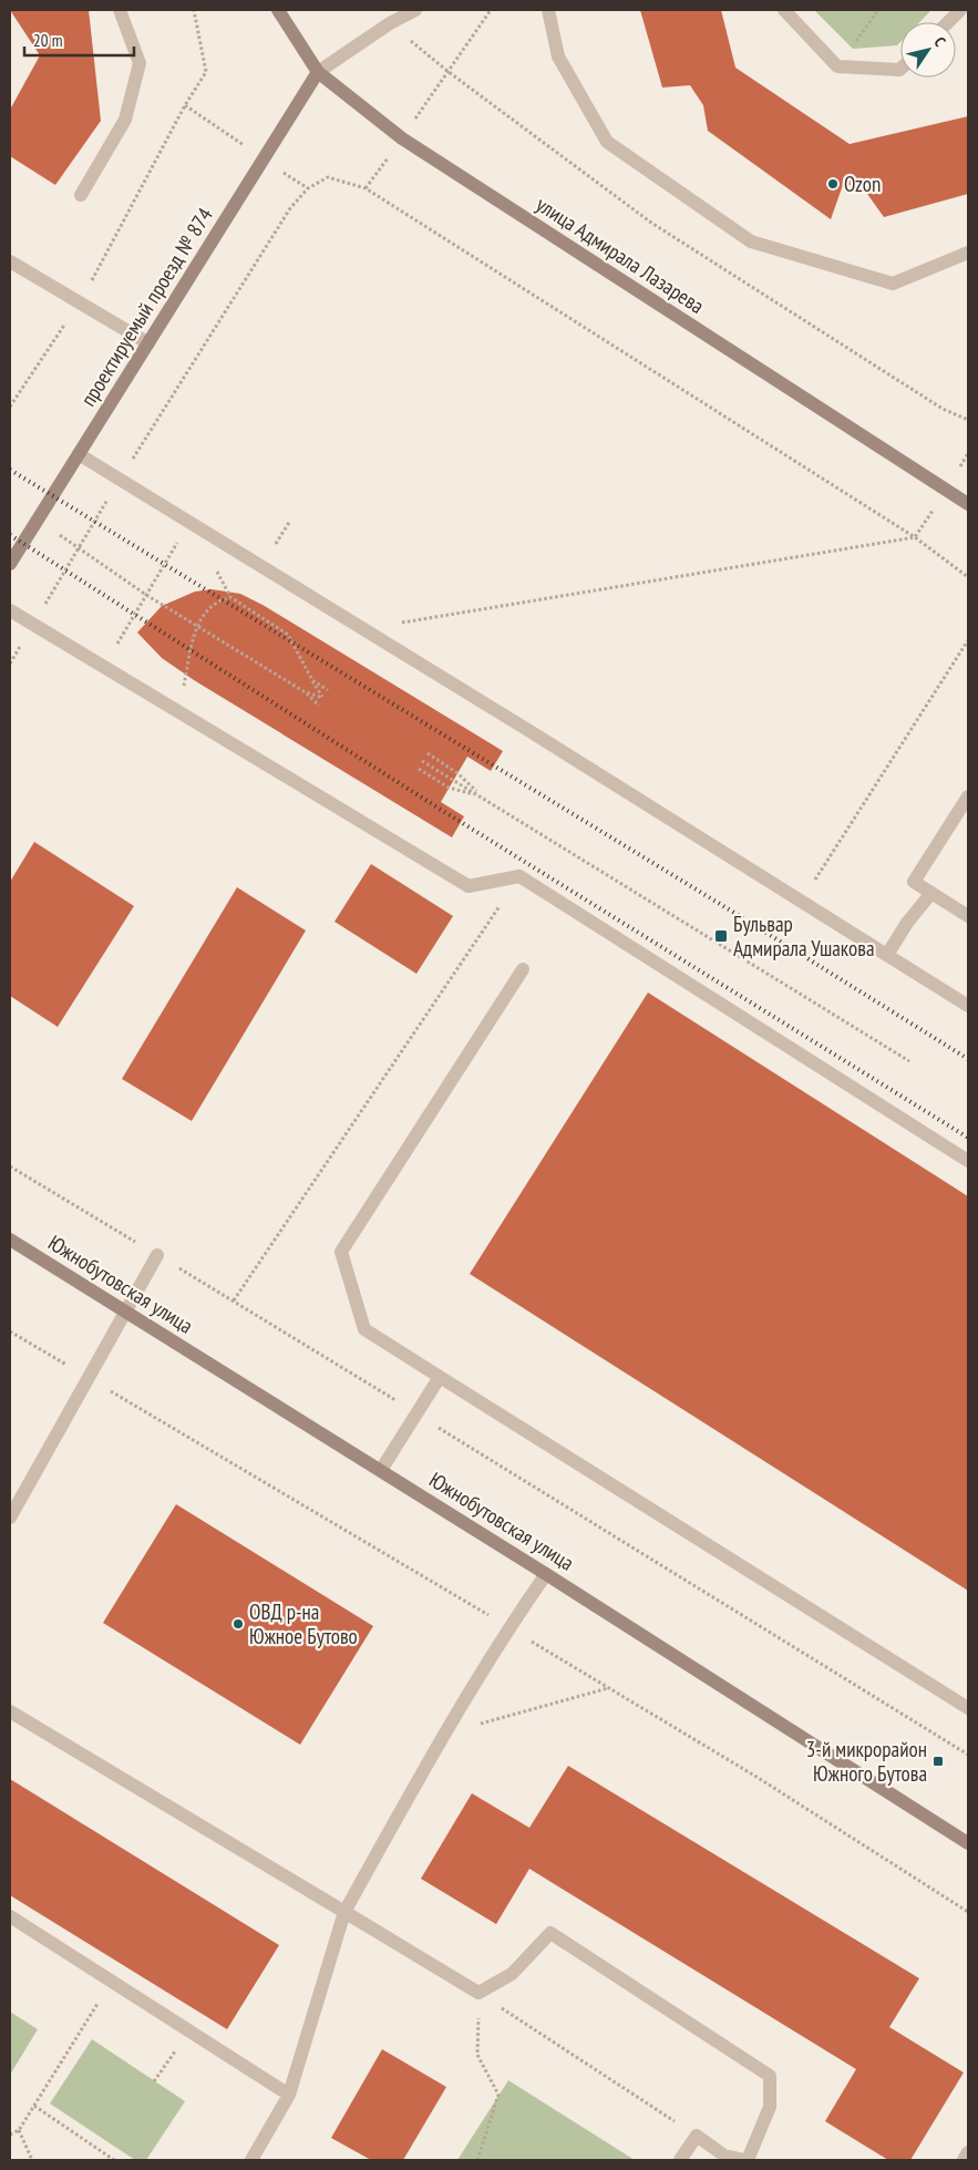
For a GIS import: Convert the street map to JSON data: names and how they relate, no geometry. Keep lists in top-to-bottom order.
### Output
{
  "streets": {
    "street": ["улица Адмирала Лазарева", "проектируемый проезд № 874", "Южнобутовская улица"]
  },
  "crossings": [
    ["улица Адмирала Лазарева", "проектируемый проезд № 874"]
  ],
  "places": {
    "other": ["Ozon", "ОВД р-на Южное Бутово"],
    "transit": ["Бульвар Адмирала Ушакова", "3-й микрорайон Южного Бутова"]
  },
  "scale_bar": "20 m",
  "north": "top right"
}
